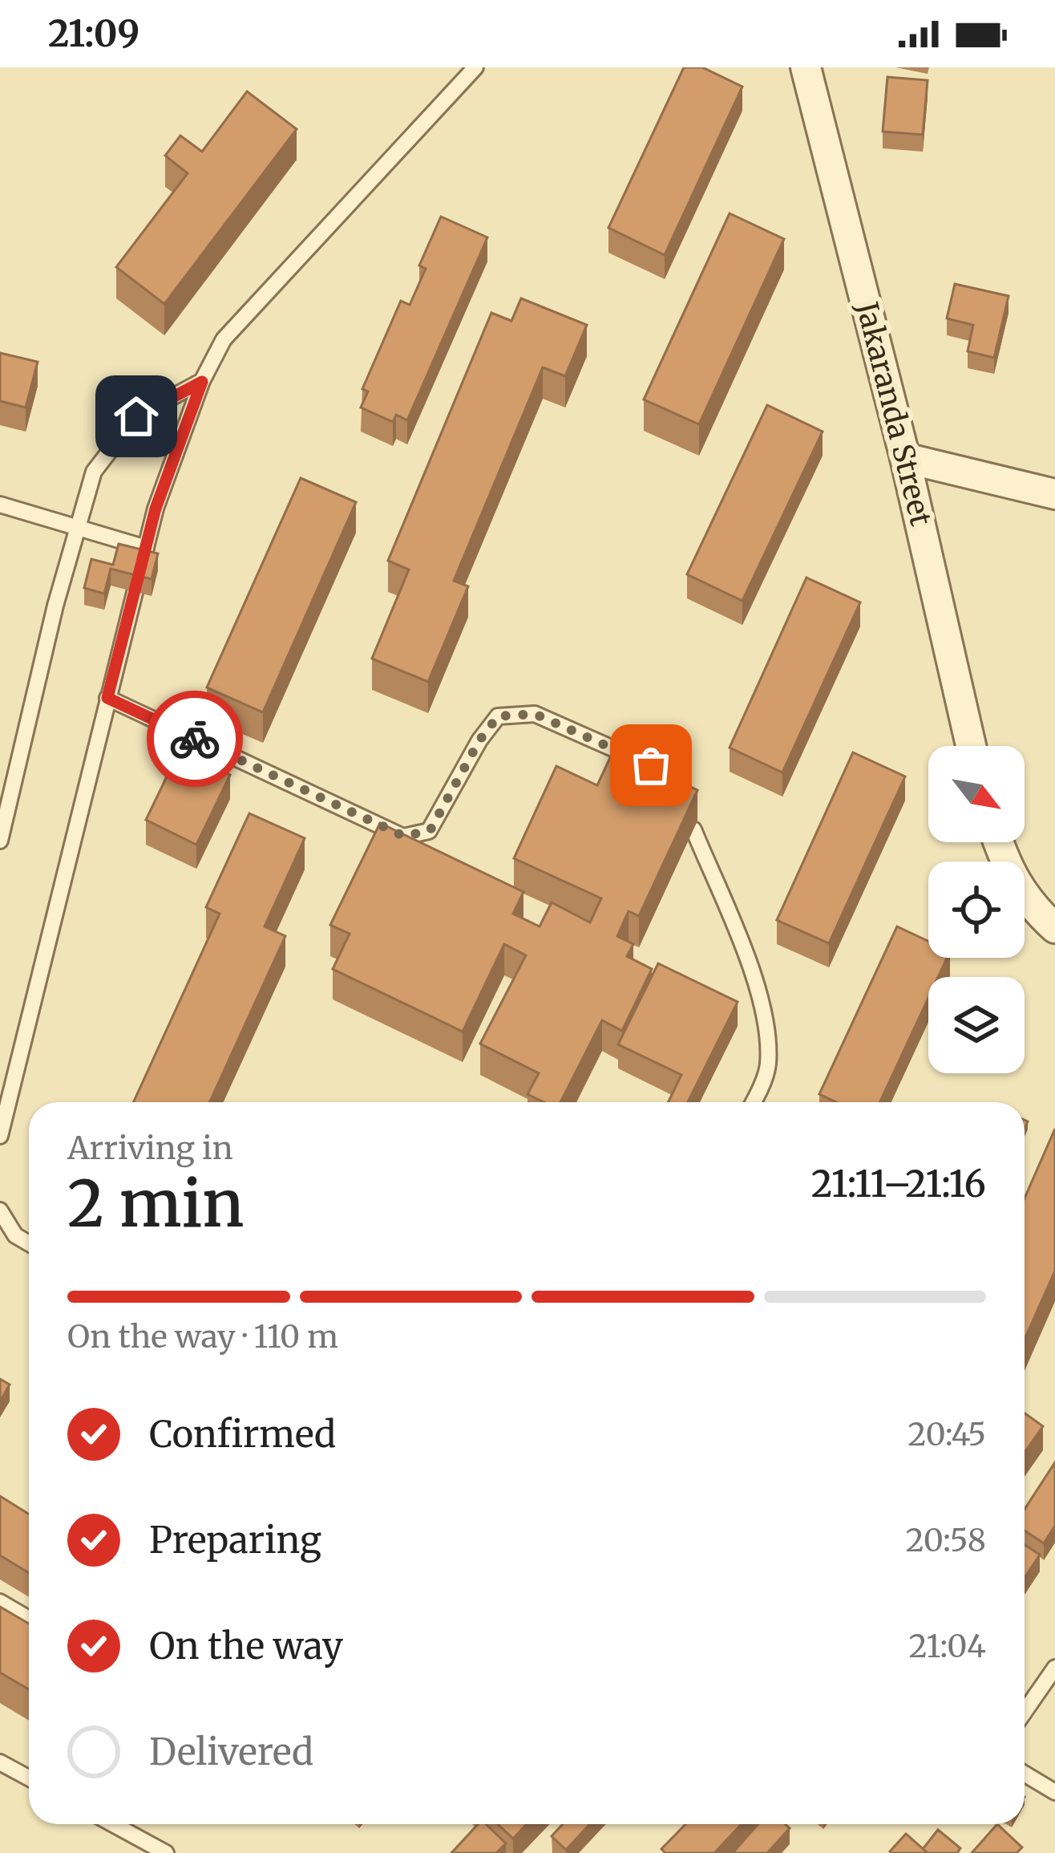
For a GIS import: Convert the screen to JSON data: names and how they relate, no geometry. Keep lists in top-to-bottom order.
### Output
{
  "streets": {
    "street": ["Jakaranda Street"]
  },
  "north": "bottom right",
  "page": {
    "status": "21:09",
    "heading": ["2 min", "Arriving in", "21:11–21:16"],
    "bar": "On the way · 110 m",
    "list": [
      ["Confirmed", "20:45"],
      ["Preparing", "20:58"],
      ["On the way", "21:04"],
      "Delivered"
    ]
  }
}
